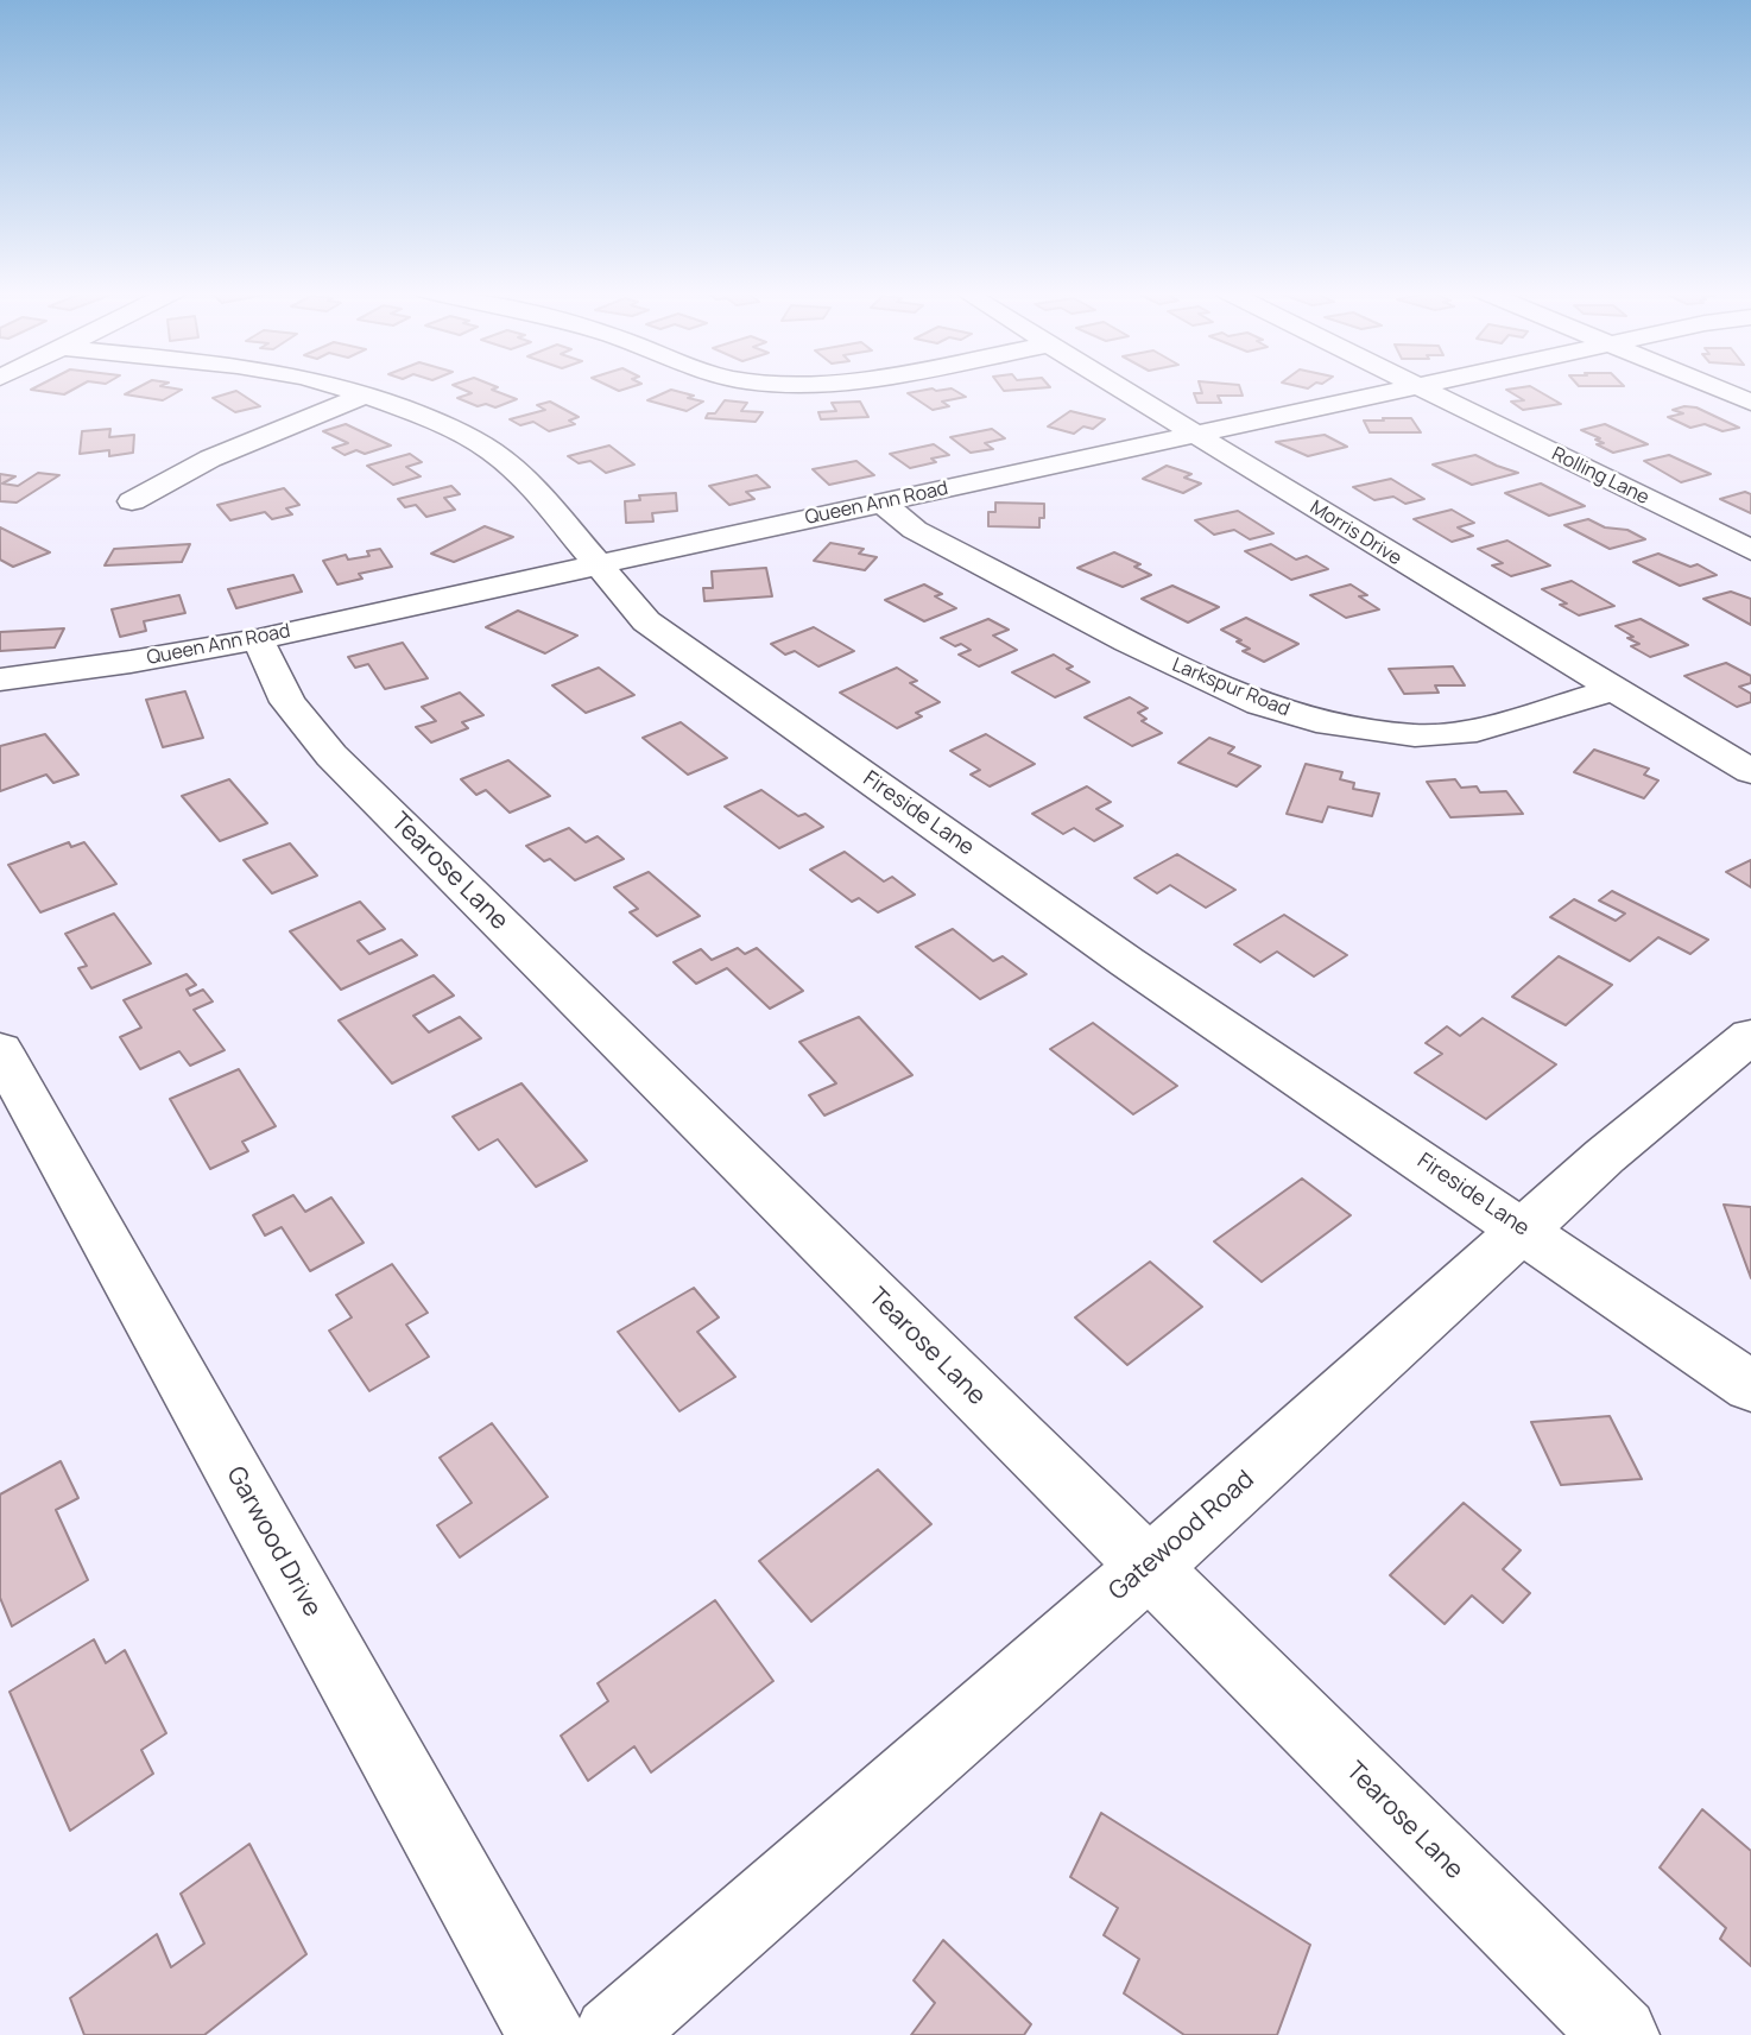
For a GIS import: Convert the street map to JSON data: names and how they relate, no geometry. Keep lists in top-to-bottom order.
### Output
{
  "streets": {
    "street": [
      "Rolling Lane",
      "Queen Ann Road",
      "Morris Drive",
      "Larkspur Road",
      "Fireside Lane",
      "Tearose Lane",
      "Gatewood Road",
      "Garwood Drive"
    ]
  },
  "crossings": [
    ["Rolling Lane", "Queen Ann Road"],
    ["Queen Ann Road", "Morris Drive"],
    ["Queen Ann Road", "Larkspur Road"],
    ["Queen Ann Road", "Fireside Lane"],
    ["Queen Ann Road", "Tearose Lane"],
    ["Morris Drive", "Larkspur Road"],
    ["Fireside Lane", "Gatewood Road"],
    ["Tearose Lane", "Gatewood Road"]
  ]
}
